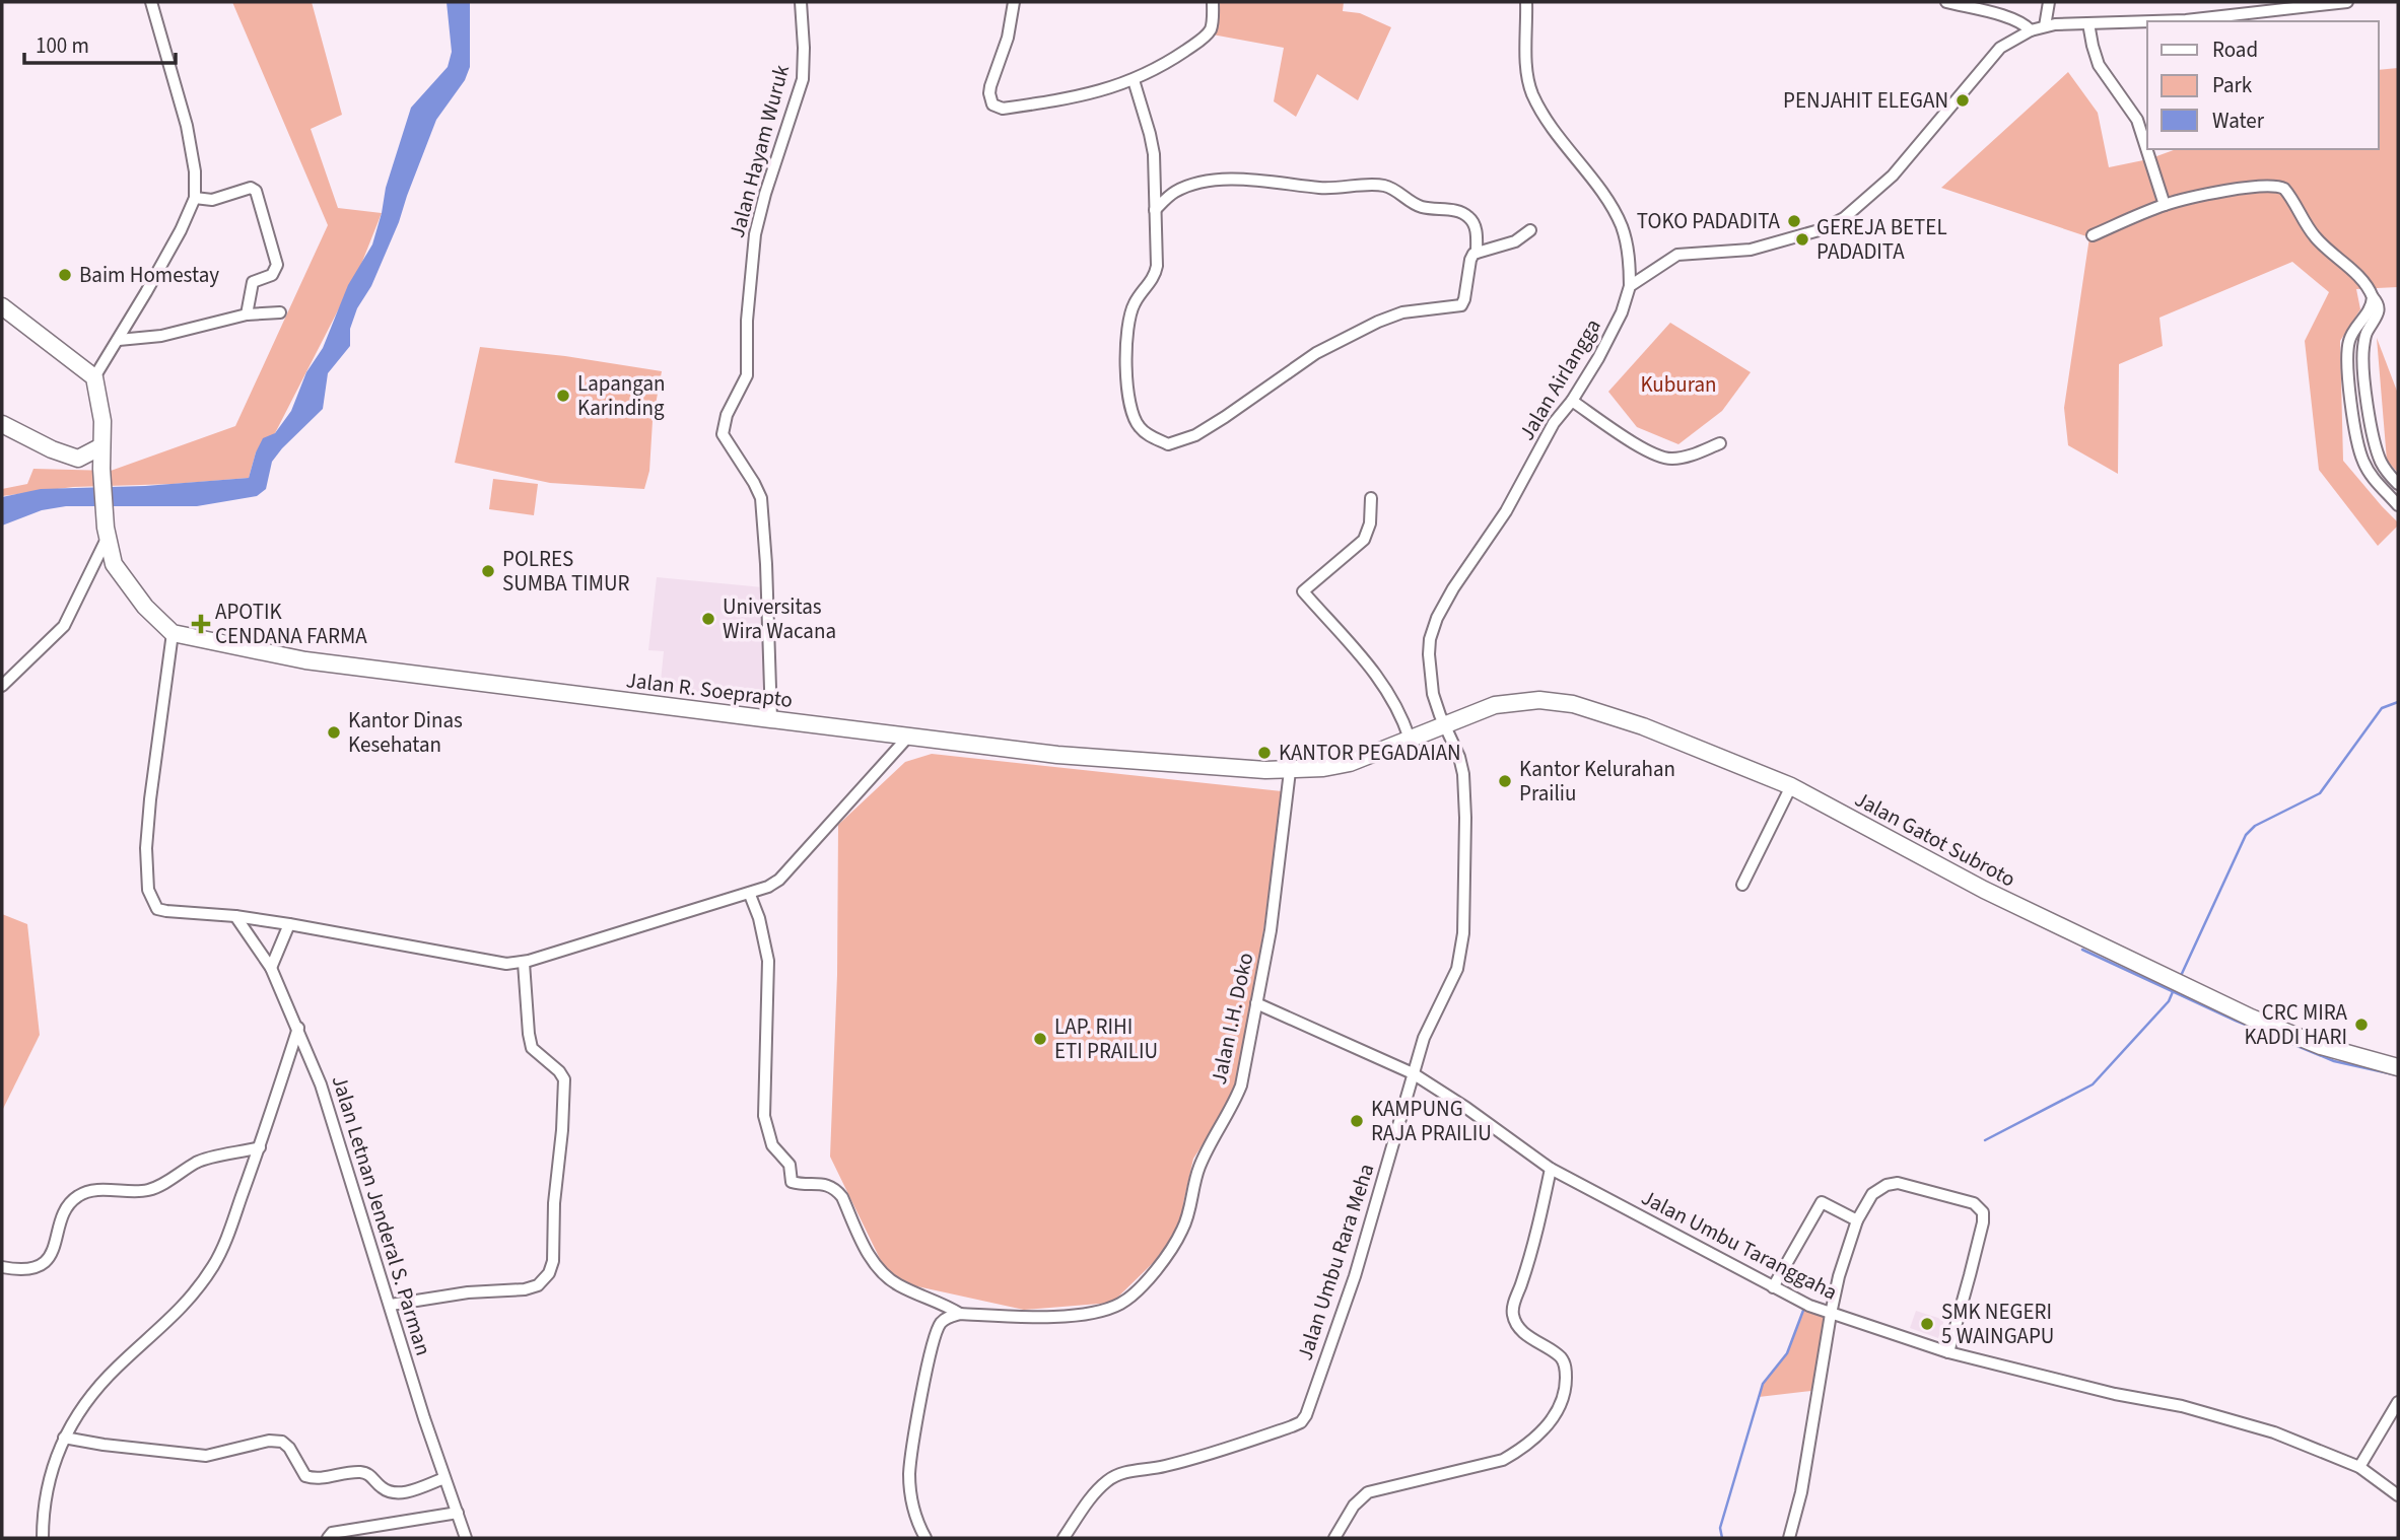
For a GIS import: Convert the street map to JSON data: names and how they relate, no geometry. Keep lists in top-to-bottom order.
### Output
{
  "streets": {
    "highway": ["Jalan R. Soeprapto", "Jalan Gatot Subroto"],
    "street": [
      "Jalan Hayam Wuruk",
      "Jalan Airlangga",
      "Jalan I.H. Doko",
      "Jalan Letnan Jenderal S. Parman",
      "Jalan Umbu Taranggaha",
      "Jalan Umbu Rara Meha"
    ]
  },
  "crossings": [
    ["Jalan Hayam Wuruk", "Jalan R. Soeprapto"],
    ["Jalan Airlangga", "Jalan R. Soeprapto"],
    ["Jalan Airlangga", "Jalan Gatot Subroto"],
    ["Jalan Airlangga", "Jalan Umbu Rara Meha"],
    ["Jalan R. Soeprapto", "Jalan Gatot Subroto"],
    ["Jalan R. Soeprapto", "Jalan I.H. Doko"],
    ["Jalan R. Soeprapto", "Jalan Umbu Rara Meha"],
    ["Jalan Gatot Subroto", "Jalan Umbu Rara Meha"],
    ["Jalan I.H. Doko", "Jalan Umbu Taranggaha"],
    ["Jalan Umbu Taranggaha", "Jalan Umbu Rara Meha"]
  ],
  "parks": ["Kuburan"],
  "places": {
    "other": [
      "PENJAHIT ELEGAN",
      "TOKO PADADITA",
      "GEREJA BETEL PADADITA",
      "Baim Homestay",
      "Lapangan Karinding",
      "POLRES SUMBA TIMUR",
      "Universitas Wira Wacana",
      "Kantor Dinas Kesehatan",
      "KANTOR PEGADAIAN",
      "Kantor Kelurahan Prailiu",
      "CRC MIRA KADDI HARI",
      "LAP. RIHI ETI PRAILIU",
      "KAMPUNG RAJA PRAILIU",
      "SMK NEGERI 5 WAINGAPU"
    ],
    "health": ["APOTIK CENDANA FARMA"]
  },
  "legend": ["Road", "Park", "Water"],
  "scale_bar": "100 m"
}
